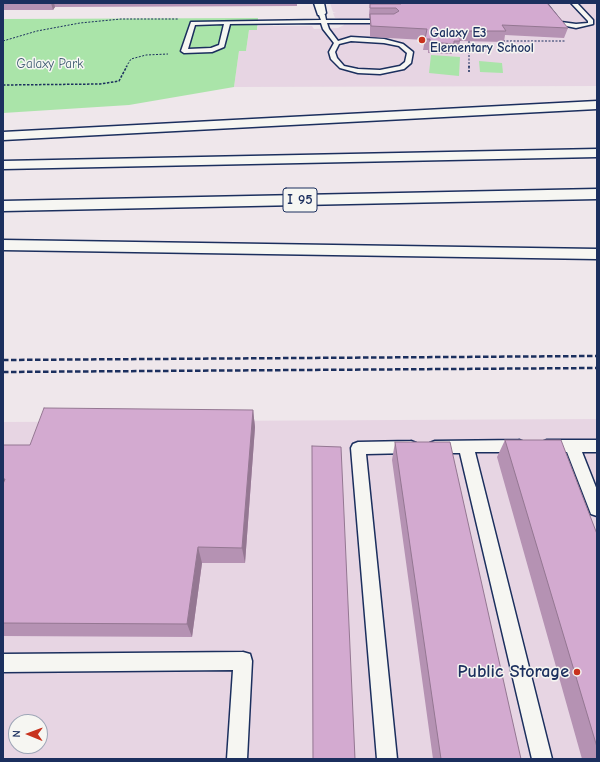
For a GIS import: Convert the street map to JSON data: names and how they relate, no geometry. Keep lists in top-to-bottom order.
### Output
{
  "streets": {
    "main road": ["I 95"]
  },
  "parks": ["Galaxy Park"],
  "places": ["Galaxy E3 Elementary School", "Public Storage"],
  "north": "left"
}
